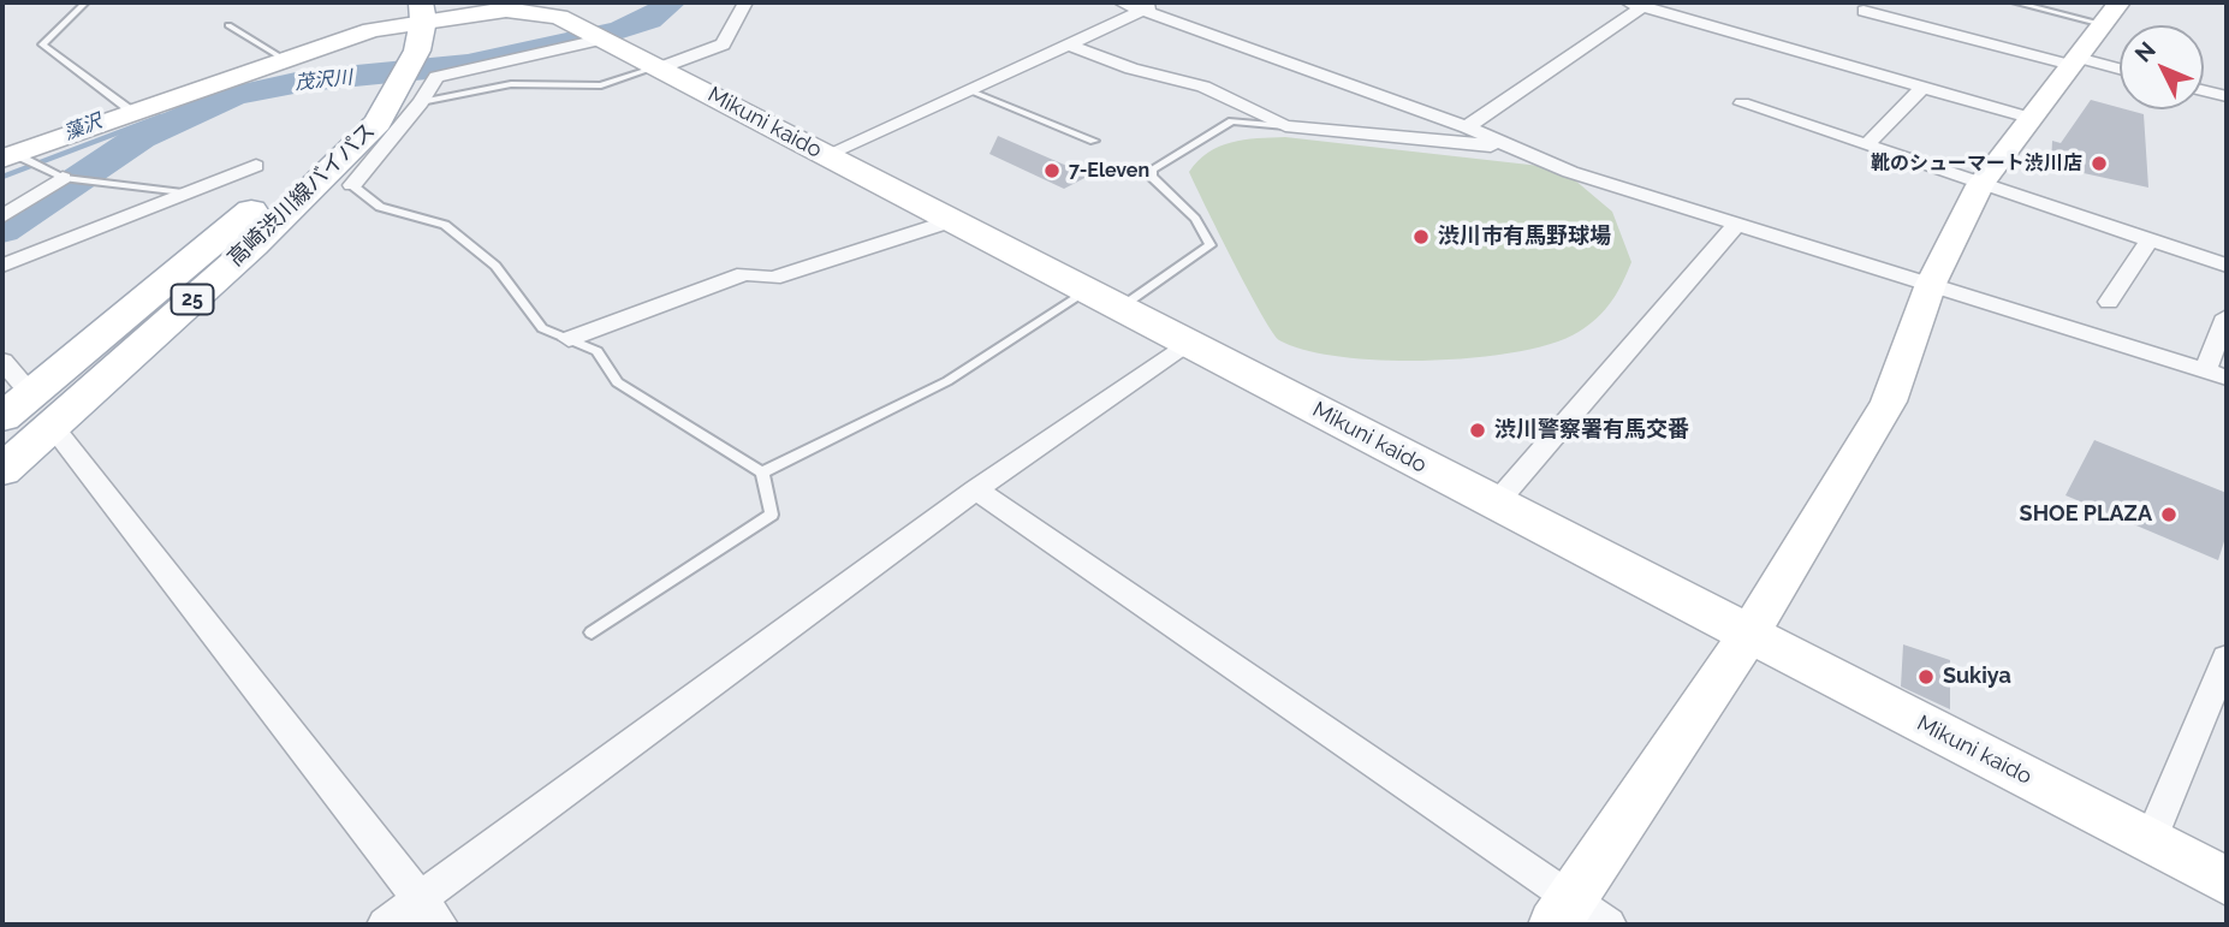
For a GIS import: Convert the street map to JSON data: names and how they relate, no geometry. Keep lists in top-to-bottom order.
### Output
{
  "streets": {
    "main road": ["高崎渋川線バイパス", "25"],
    "street": ["Mikuni kaido"]
  },
  "crossings": [
    ["Mikuni kaido", "高崎渋川線バイパス"]
  ],
  "water": ["茂沢川", "藻沢"],
  "places": [
    "靴のシューマート渋川店",
    "7-Eleven",
    "渋川市有馬野球場",
    "渋川警察署有馬交番",
    "SHOE PLAZA",
    "Sukiya"
  ],
  "north": "top left"
}
